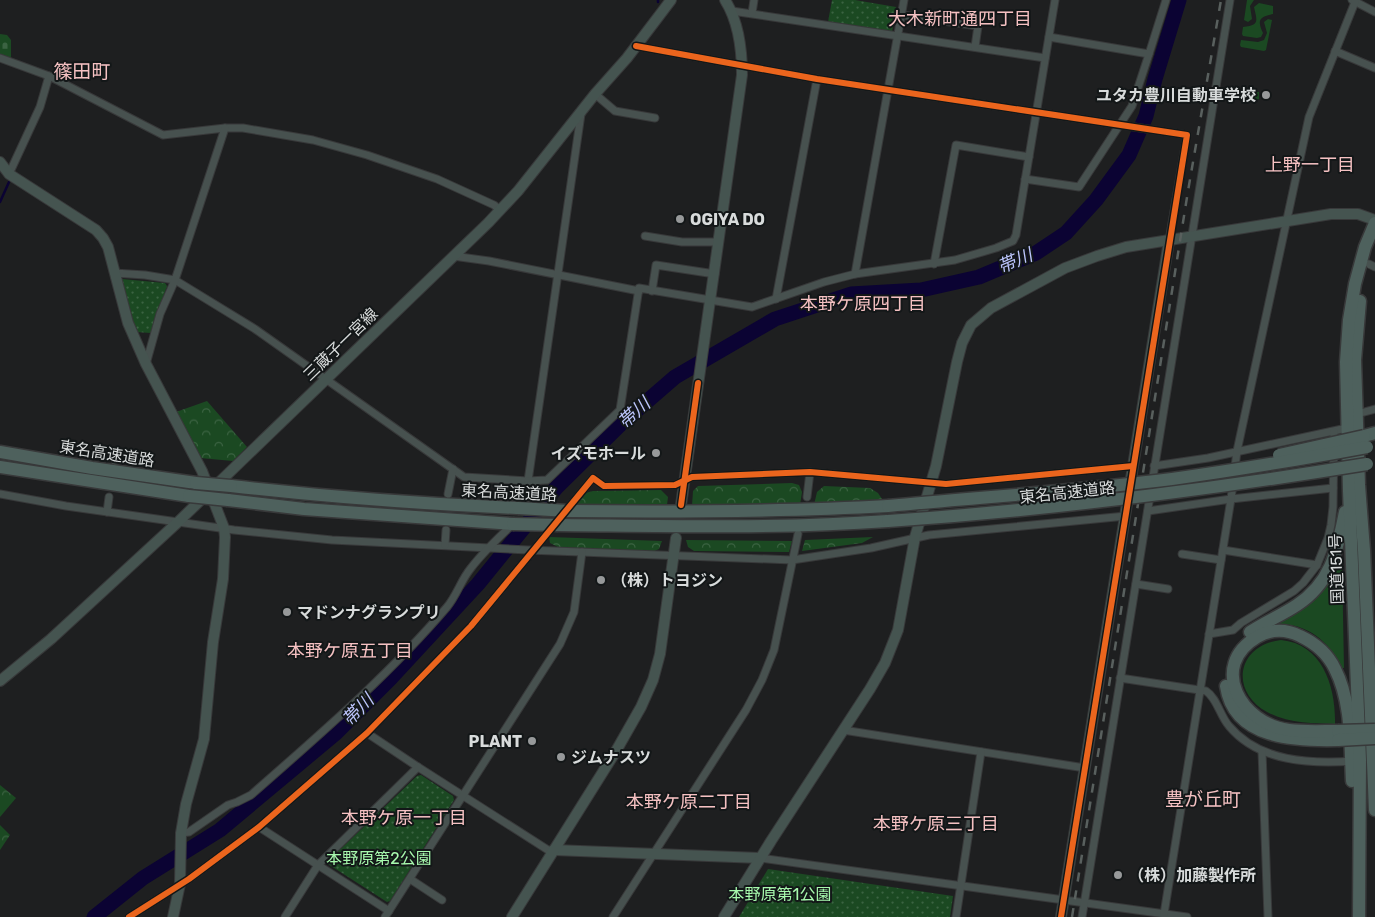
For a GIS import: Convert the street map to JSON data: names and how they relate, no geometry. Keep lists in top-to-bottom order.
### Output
{
  "streets": {
    "highway": ["東名高速道路", "国道151号"],
    "street": ["三蔵子一宮線"]
  },
  "districts": [
    "大木新町通四丁目",
    "篠田町",
    "上野一丁目",
    "本野ケ原四丁目",
    "本野ケ原五丁目",
    "豊が丘町",
    "本野ケ原二丁目",
    "本野ケ原一丁目",
    "本野ケ原三丁目"
  ],
  "water": ["帯川"],
  "parks": ["本野原第2公園", "本野原第1公園"],
  "places": [
    "ユタカ豊川自動車学校",
    "OGIYA DO",
    "イズモホール",
    "（株）トヨジン",
    "マドンナグランプリ",
    "PLANT",
    "ジムナスツ",
    "（株）加藤製作所"
  ]
}
